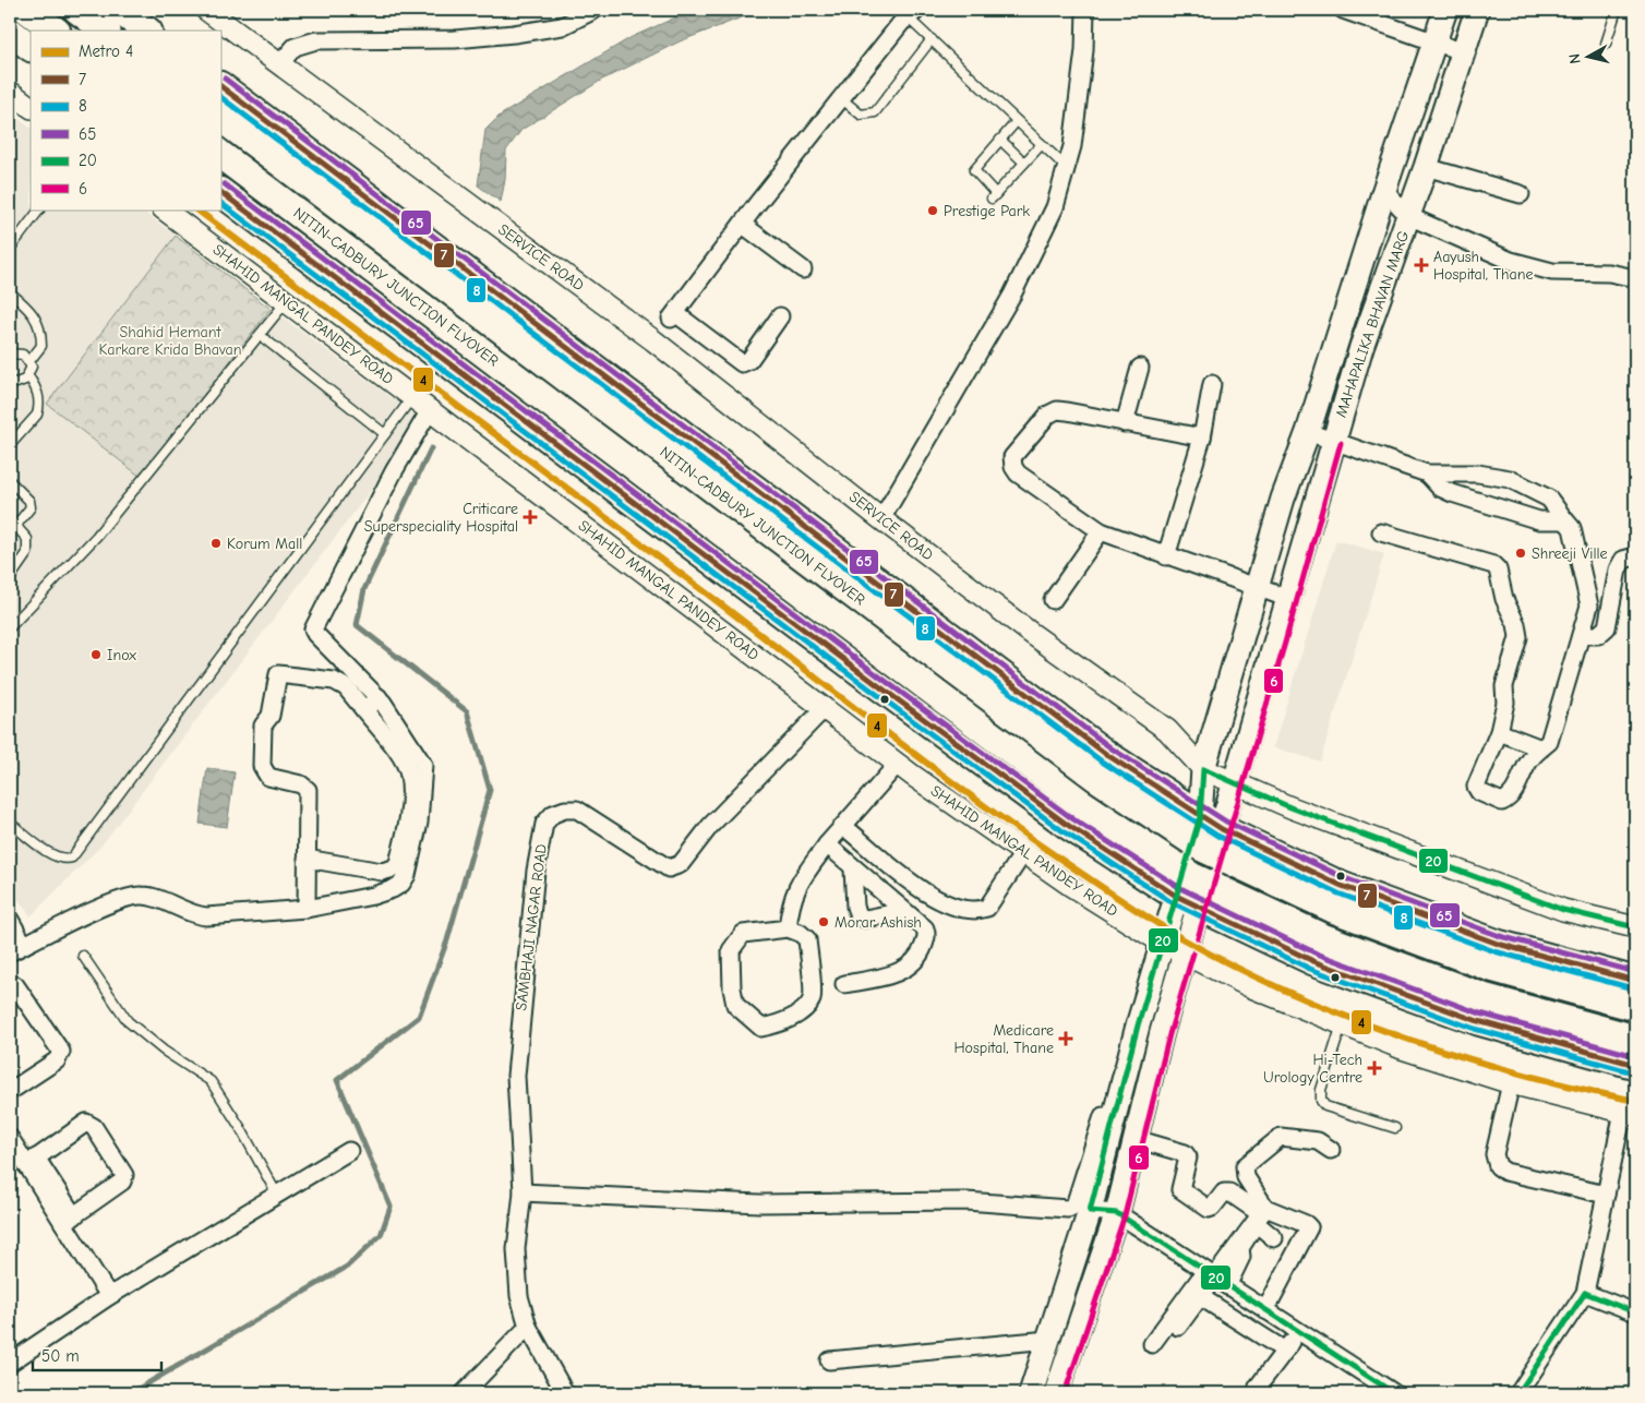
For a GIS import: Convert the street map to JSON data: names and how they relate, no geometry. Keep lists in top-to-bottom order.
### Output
{
  "streets": {
    "highway": ["NITIN-CADBURY JUNCTION FLYOVER"],
    "main road": ["MAHAPALIKA BHAVAN MARG"],
    "street": ["SERVICE ROAD", "SHAHID MANGAL PANDEY ROAD", "SAMBHAJI NAGAR ROAD"]
  },
  "crossings": [
    ["SERVICE ROAD", "MAHAPALIKA BHAVAN MARG"],
    ["SHAHID MANGAL PANDEY ROAD", "SAMBHAJI NAGAR ROAD"]
  ],
  "parks": ["Shahid Hemant Karkare Krida Bhavan"],
  "places": {
    "other": [
      "Prestige Park",
      "Korum Mall",
      "Shreeji Ville",
      "Inox",
      "Morar Ashish"
    ],
    "health": [
      "Aayush Hospital, Thane",
      "Criticare Superspeciality Hospital",
      "Medicare Hospital, Thane",
      "Hi-Tech Urology Centre"
    ]
  },
  "lines": [
    "transit line 65",
    "transit line 7",
    "transit line 8",
    "metro line 4",
    "transit line 6",
    "transit line 20"
  ],
  "legend": [
    "Metro 4",
    "7",
    "8",
    "65",
    "20",
    "6"
  ],
  "scale_bar": "50 m",
  "north": "left"
}
